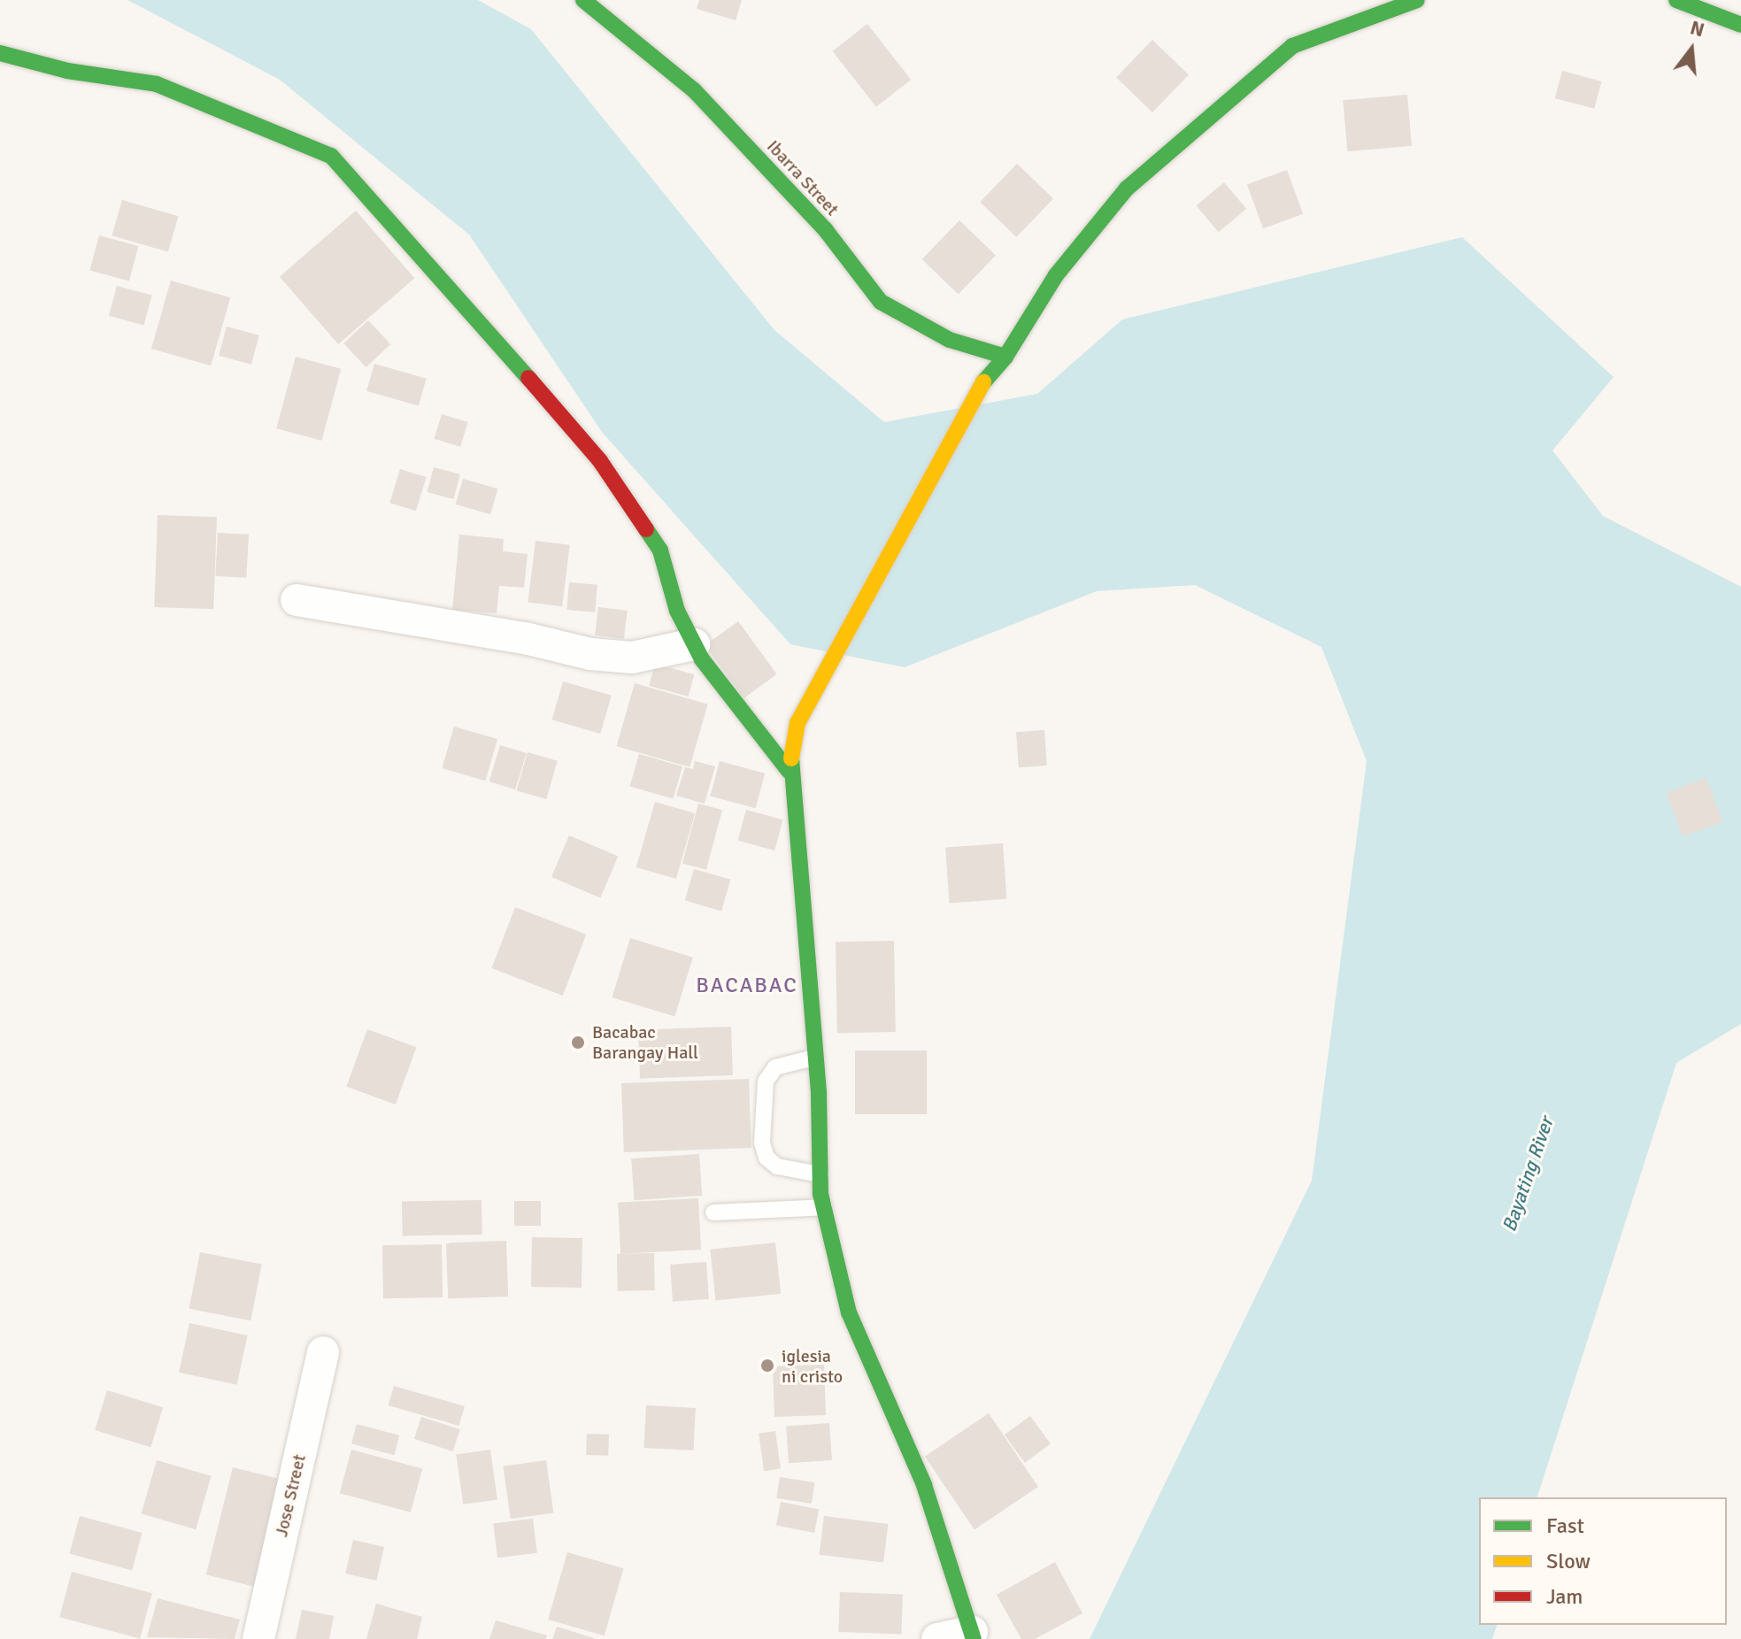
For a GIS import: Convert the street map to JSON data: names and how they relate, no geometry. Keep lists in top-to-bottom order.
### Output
{
  "streets": {
    "street": ["Ibarra Street", "Jose Street"]
  },
  "districts": ["BACABAC"],
  "water": ["Bayating River"],
  "places": ["Bacabac Barangay Hall", "iglesia ni cristo"],
  "legend": ["Fast", "Slow", "Jam"],
  "north": "top"
}
